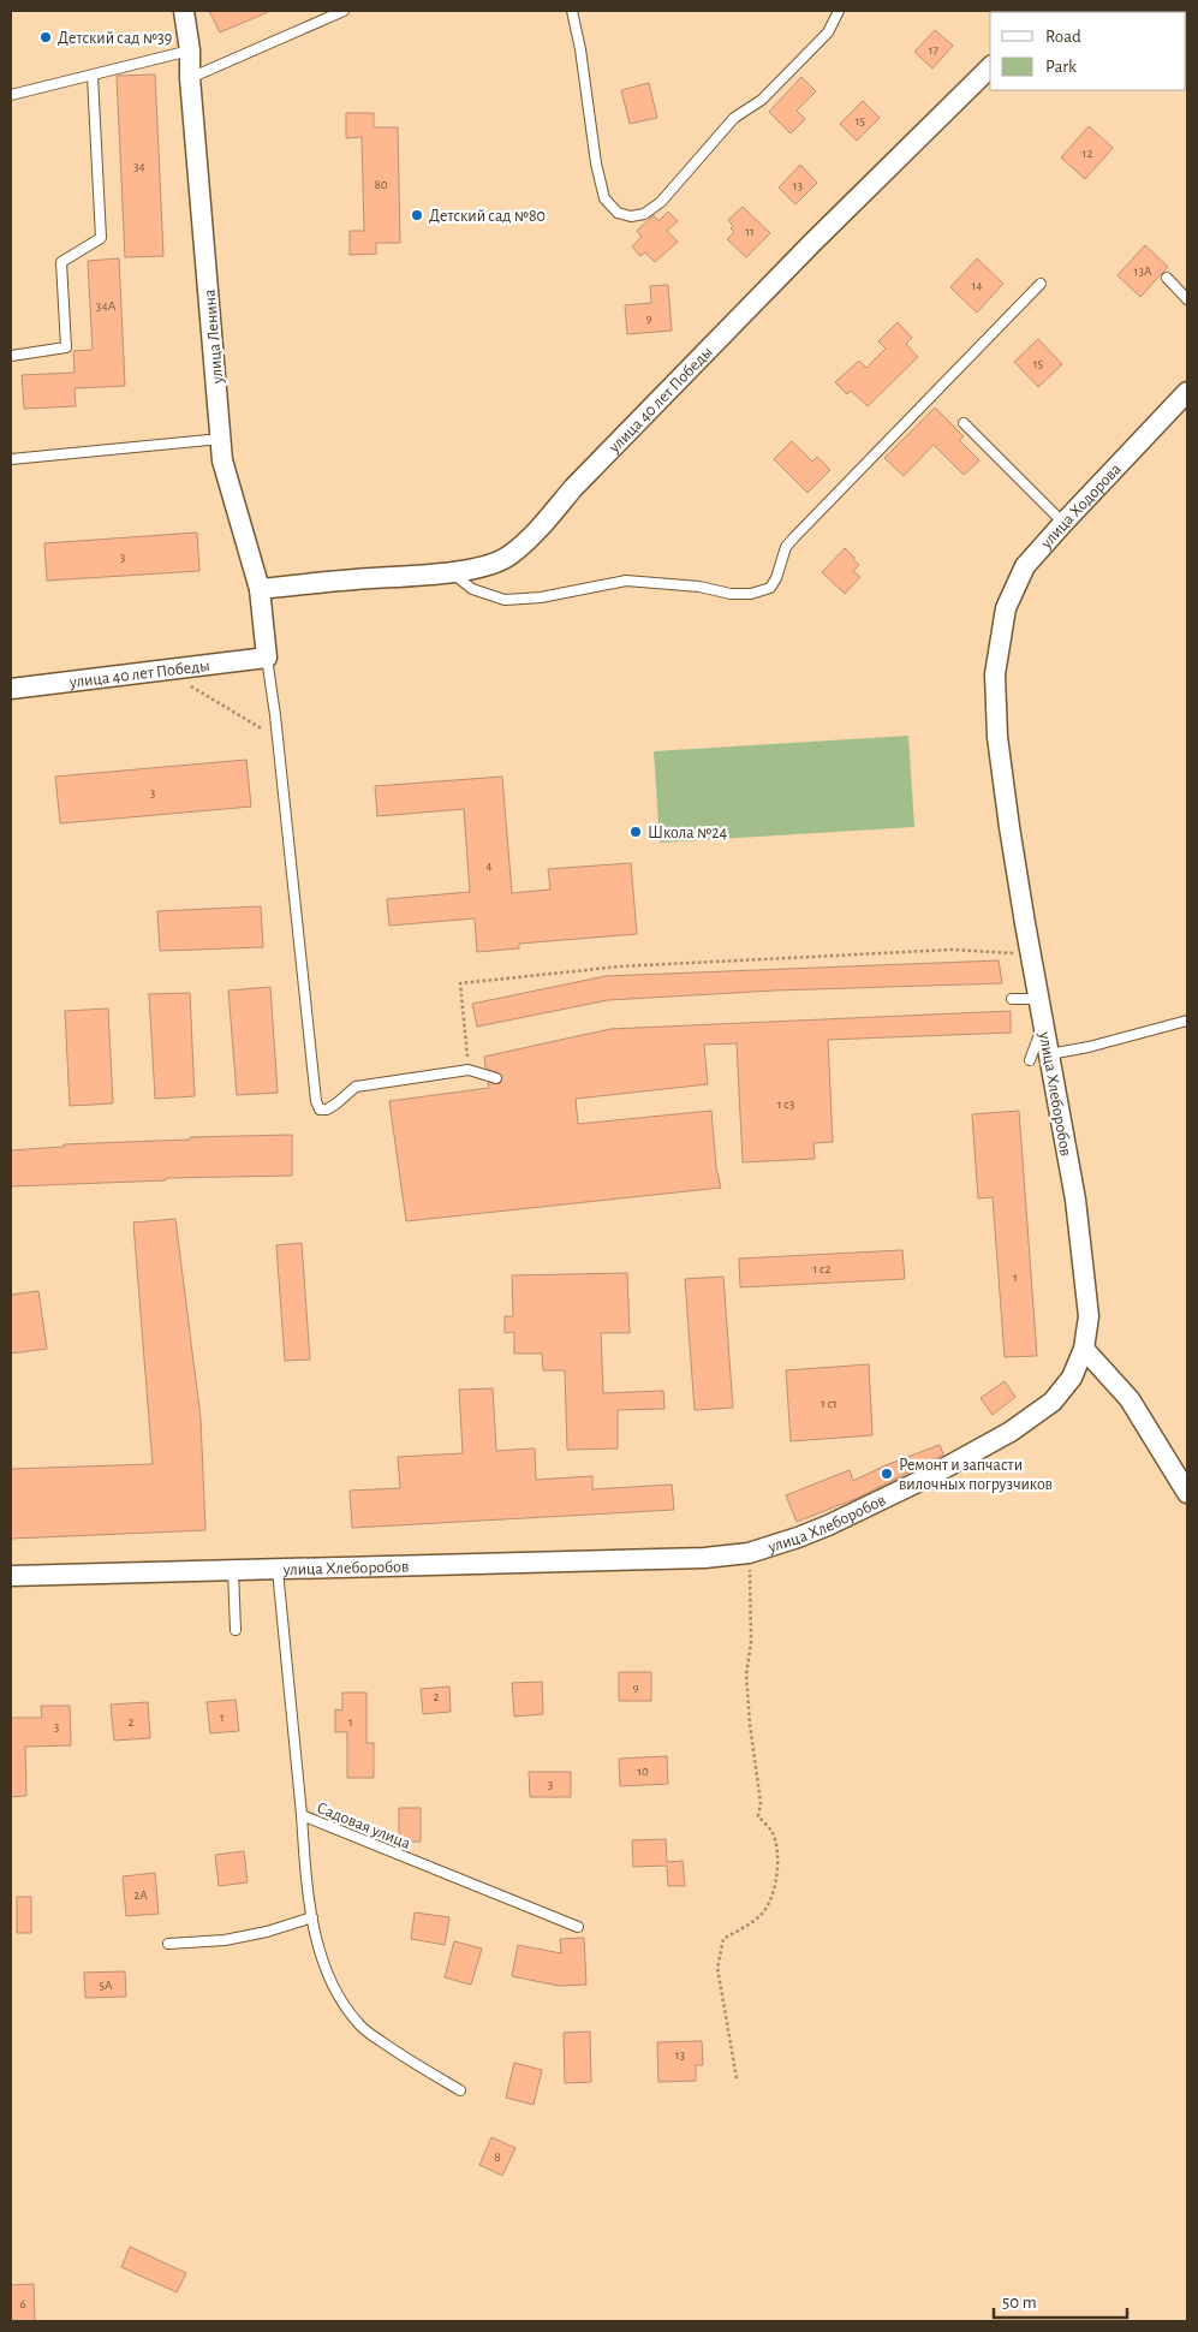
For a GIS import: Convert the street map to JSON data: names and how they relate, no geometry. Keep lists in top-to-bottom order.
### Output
{
  "streets": {
    "street": [
      "улица Ленина",
      "улица 40 лет Победы",
      "улица Ходорова",
      "улица Хлеборобов"
    ],
    "lane": ["Садовая улица"]
  },
  "crossings": [
    ["улица Ленина", "улица 40 лет Победы"],
    ["улица Ходорова", "улица Хлеборобов"],
    ["улица Хлеборобов", "Садовая улица"]
  ],
  "places": [
    "Детский сад №39",
    "Детский сад №80",
    "Школа №24",
    "Ремонт и запчасти вилочных погрузчиков"
  ],
  "house_numbers": [
    "17",
    "15",
    "12",
    "34",
    "80",
    "13",
    "11",
    "13А",
    "14",
    "34А",
    "9",
    "15",
    "3",
    "3",
    "4",
    "1 с3",
    "1 с2",
    "1",
    "1 с1",
    "9",
    "2",
    "1",
    "2",
    "1",
    "3",
    "10",
    "3",
    "2А",
    "5А",
    "13",
    "8",
    "6"
  ],
  "legend": ["Road", "Park"],
  "scale_bar": "50 m"
}
